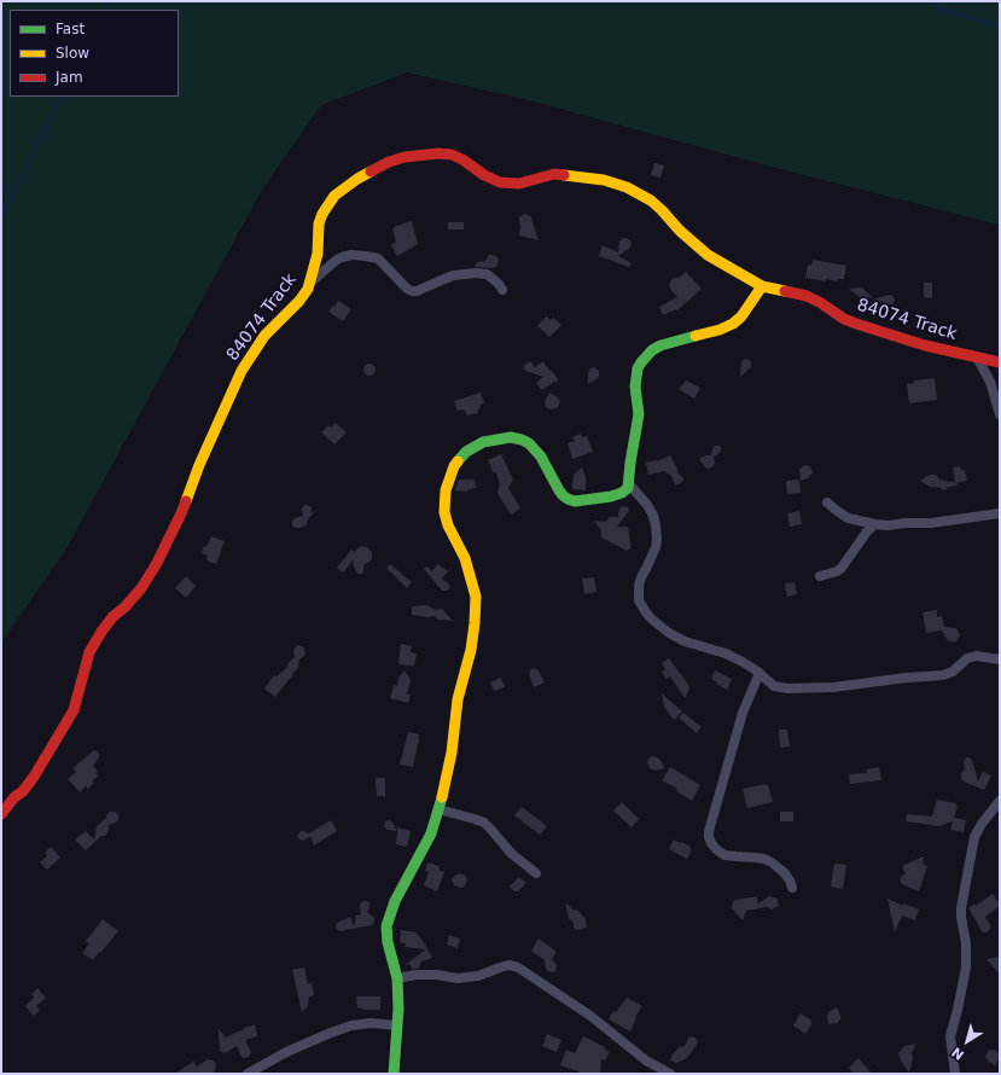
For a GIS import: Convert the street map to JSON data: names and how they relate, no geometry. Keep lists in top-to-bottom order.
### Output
{
  "streets": {
    "street": ["84074 Track"]
  },
  "legend": ["Fast", "Slow", "Jam"],
  "north": "bottom left"
}
